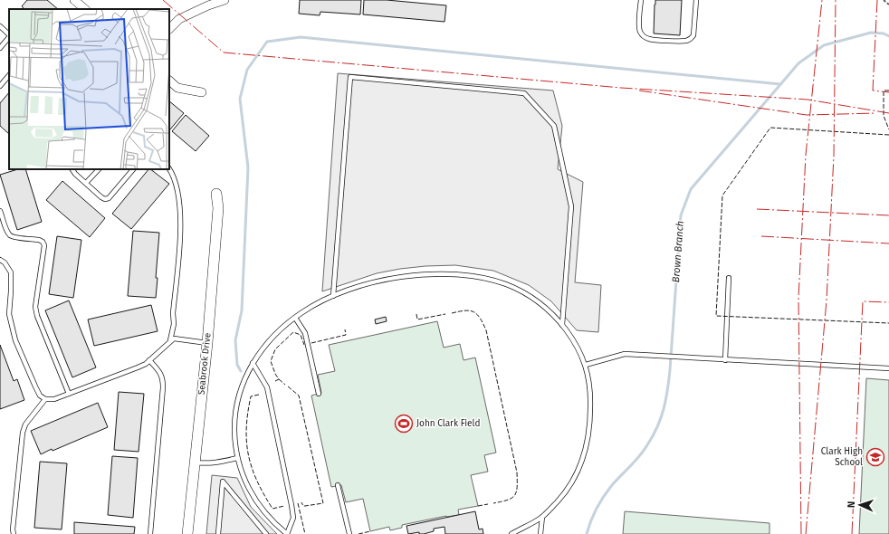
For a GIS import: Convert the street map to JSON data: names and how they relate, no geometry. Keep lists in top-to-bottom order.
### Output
{
  "streets": {
    "street": ["Seabrook Drive"]
  },
  "water": ["Brown Branch"],
  "places": {
    "sports": ["John Clark Field"],
    "school or university": ["Clark High School"]
  },
  "north": "left"
}
